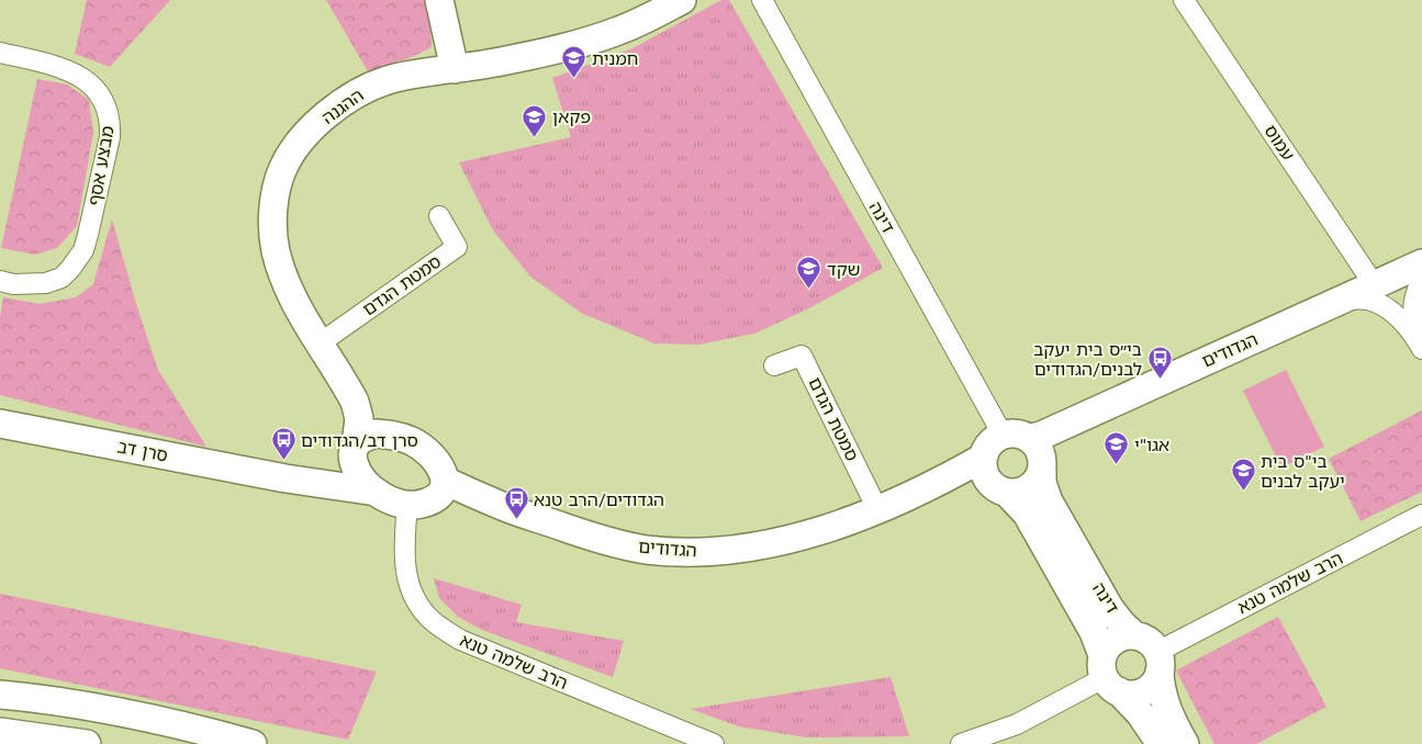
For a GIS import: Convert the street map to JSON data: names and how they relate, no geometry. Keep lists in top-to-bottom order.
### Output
{
  "streets": {
    "street": [
      "ההגנה",
      "עמוס",
      "מבצע אסף",
      "דינה",
      "סמטת הגדם",
      "הגדודים",
      "סרן דב",
      "הרב שלמה טנא"
    ]
  },
  "crossings": [
    ["ההגנה", "סמטת הגדם"],
    ["ההגנה", "הגדודים"],
    ["ההגנה", "סרן דב"],
    ["ההגנה", "הרב שלמה טנא"],
    ["עמוס", "הגדודים"],
    ["דינה", "הגדודים"],
    ["דינה", "הרב שלמה טנא"],
    ["סמטת הגדם", "הגדודים"],
    ["הגדודים", "סרן דב"],
    ["הגדודים", "הרב שלמה טנא"],
    ["סרן דב", "הרב שלמה טנא"]
  ],
  "places": {
    "school or university": [
      "חמנית",
      "פקאן",
      "שקד",
      "אגו\"י",
      "בי\"ס בית יעקב לבנים"
    ],
    "bus stop": ["בי״ס בית יעקב לבנים/הגדודים", "סרן דב/הגדודים", "הגדודים/הרב טנא"]
  }
}
